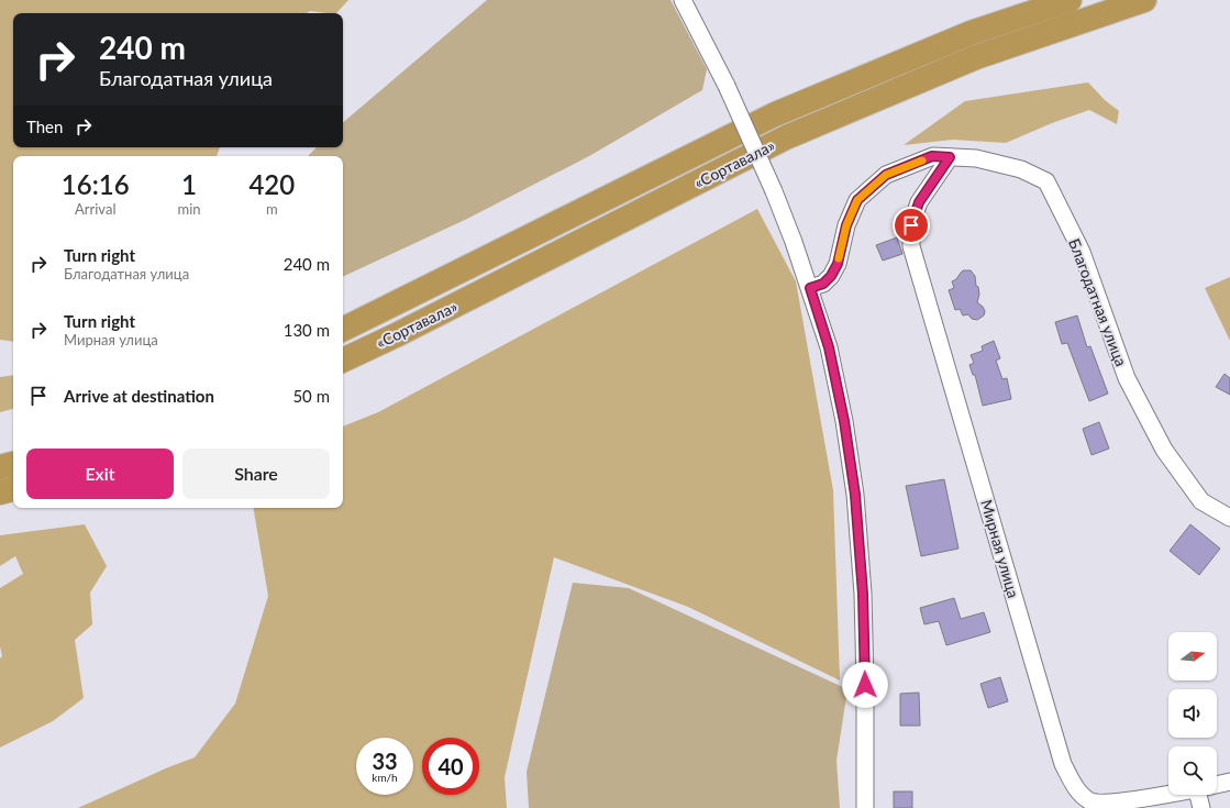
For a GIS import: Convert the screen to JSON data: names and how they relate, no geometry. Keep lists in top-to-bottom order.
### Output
{
  "streets": {
    "highway": ["«Сортавала»"],
    "street": ["Благодатная улица", "Мирная улица"]
  },
  "crossings": [
    ["Благодатная улица", "Мирная улица"]
  ],
  "north": "right",
  "page": {
    "turn": ["240 m", "Благодатная улица"],
    "then": "Then",
    "eta": [
      "16:16",
      "Arrival",
      "1",
      "min",
      "420",
      "m"
    ],
    "list": [
      {
        "name": "Turn right",
        "note": "Благодатная улица",
        "value": "240 m"
      },
      {
        "name": "Turn right",
        "note": "Мирная улица",
        "value": "130 m"
      },
      {
        "name": "Arrive at destination",
        "value": "50 m"
      }
    ],
    "buttons": ["Exit", "Share"],
    "speed": "33 km/h",
    "limit": "40"
  }
}
